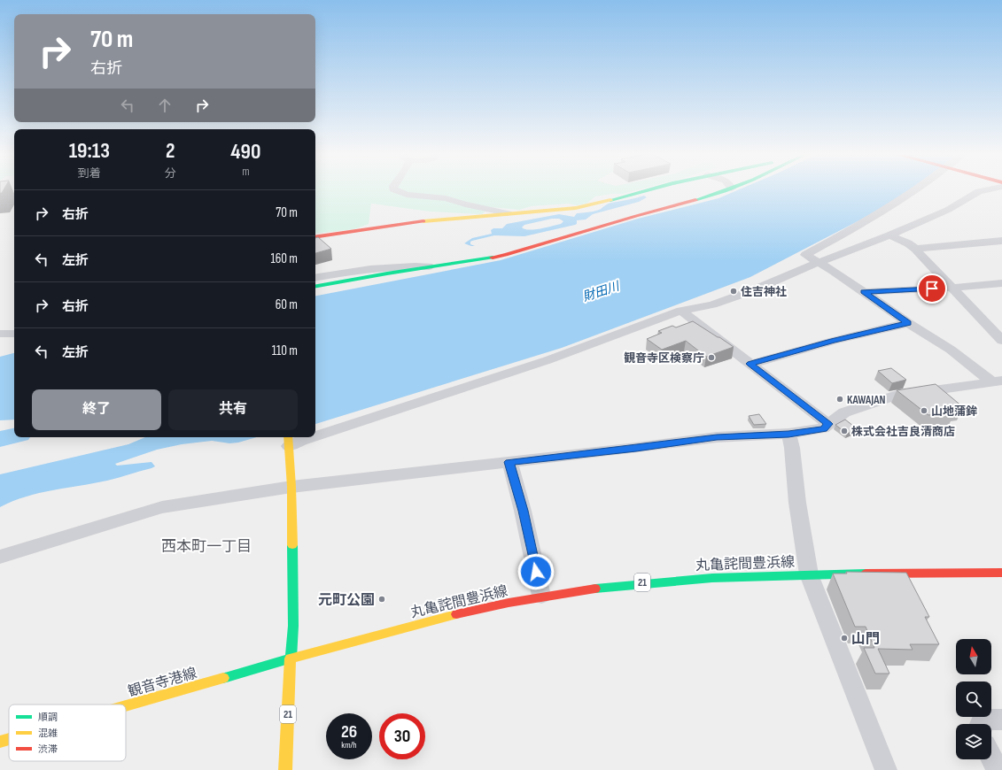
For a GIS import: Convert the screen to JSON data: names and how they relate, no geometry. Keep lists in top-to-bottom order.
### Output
{
  "streets": {
    "street": ["丸亀詫間豊浜線", "21", "観音寺港線"]
  },
  "crossings": [
    ["丸亀詫間豊浜線", "21"],
    ["丸亀詫間豊浜線", "観音寺港線"],
    ["21", "観音寺港線"]
  ],
  "districts": ["西本町一丁目"],
  "water": ["財田川"],
  "places": [
    "住吉神社",
    "観音寺区検察庁",
    "KAWAJAN",
    "山地蒲鉾",
    "株式会社吉良清商店",
    "元町公園",
    "山門"
  ],
  "legend": ["順調", "混雑", "渋滞"],
  "north": "top",
  "page": {
    "turn": ["70 m", "右折"],
    "eta": [
      "19:13",
      "到着",
      "2",
      "分",
      "490",
      "m"
    ],
    "list": [
      {
        "name": "右折",
        "value": "70 m"
      },
      {
        "name": "左折",
        "value": "160 m"
      },
      {
        "name": "右折",
        "value": "60 m"
      },
      {
        "name": "左折",
        "value": "110 m"
      }
    ],
    "buttons": ["終了", "共有"],
    "speed": "26 km/h",
    "limit": "30"
  }
}
